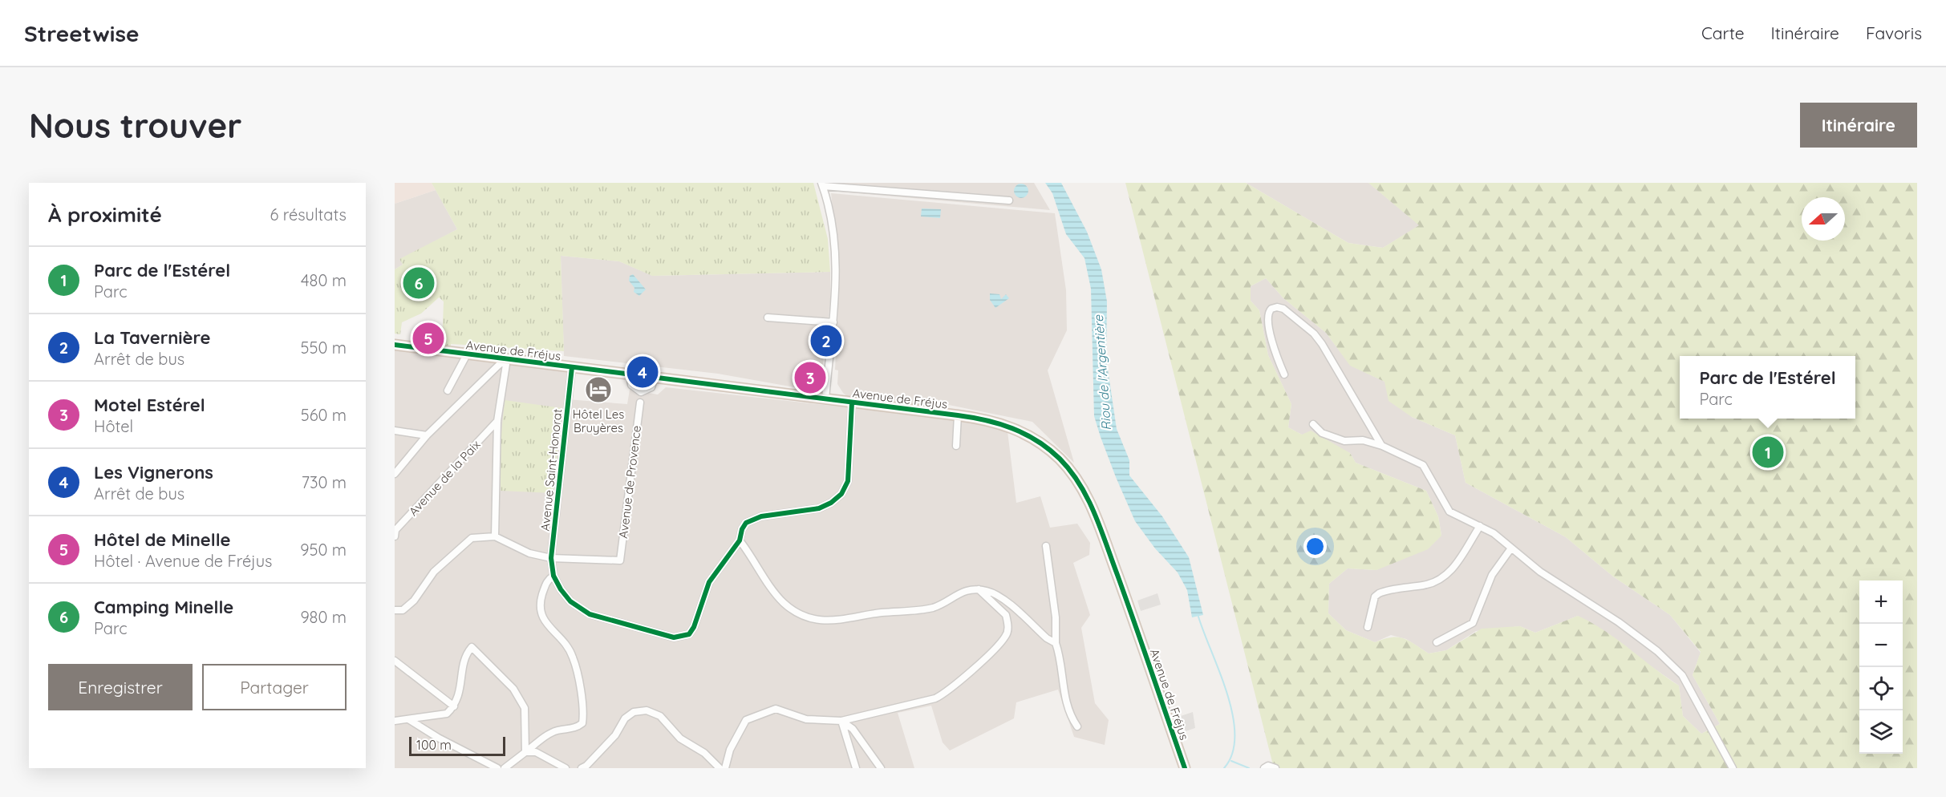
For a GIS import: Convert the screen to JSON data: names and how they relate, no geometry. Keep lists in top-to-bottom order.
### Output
{
  "streets": {
    "main road": ["Avenue de Fréjus"],
    "street": ["Avenue Saint-Honorat", "Avenue de la Paix", "Avenue de Provence"]
  },
  "crossings": [
    ["Avenue de Fréjus", "Avenue Saint-Honorat"],
    ["Avenue Saint-Honorat", "Avenue de Provence"]
  ],
  "water": ["Riou de l'Argentière"],
  "places": {
    "hotel": ["Hôtel Les Bruyères"]
  },
  "scale_bar": "100 m",
  "north": "left",
  "page": {
    "header": "Streetwise",
    "nav": ["Carte", "Itinéraire", "Favoris"],
    "buttons": [
      "Itinéraire",
      ["Enregistrer", "Partager"]
    ],
    "title": "Nous trouver",
    "heading": ["À proximité", "6 résultats"],
    "list": [
      {
        "mark": "1",
        "name": "Parc de l'Estérel",
        "note": "Parc",
        "value": "480 m"
      },
      {
        "mark": "2",
        "name": "La Tavernière",
        "note": "Arrêt de bus",
        "value": "550 m"
      },
      {
        "mark": "3",
        "name": "Motel Estérel",
        "note": "Hôtel",
        "value": "560 m"
      },
      {
        "mark": "4",
        "name": "Les Vignerons",
        "note": "Arrêt de bus",
        "value": "730 m"
      },
      {
        "mark": "5",
        "name": "Hôtel de Minelle",
        "note": "Hôtel · Avenue de Fréjus",
        "value": "950 m"
      },
      {
        "mark": "6",
        "name": "Camping Minelle",
        "note": "Parc",
        "value": "980 m"
      }
    ],
    "pins": [
      "6",
      "5",
      "2",
      "4",
      "3",
      "1"
    ],
    "popup": ["Parc de l'Estérel", "Parc"],
    "map_buttons": ["+", "−"],
    "scale": "100 m"
  }
}
